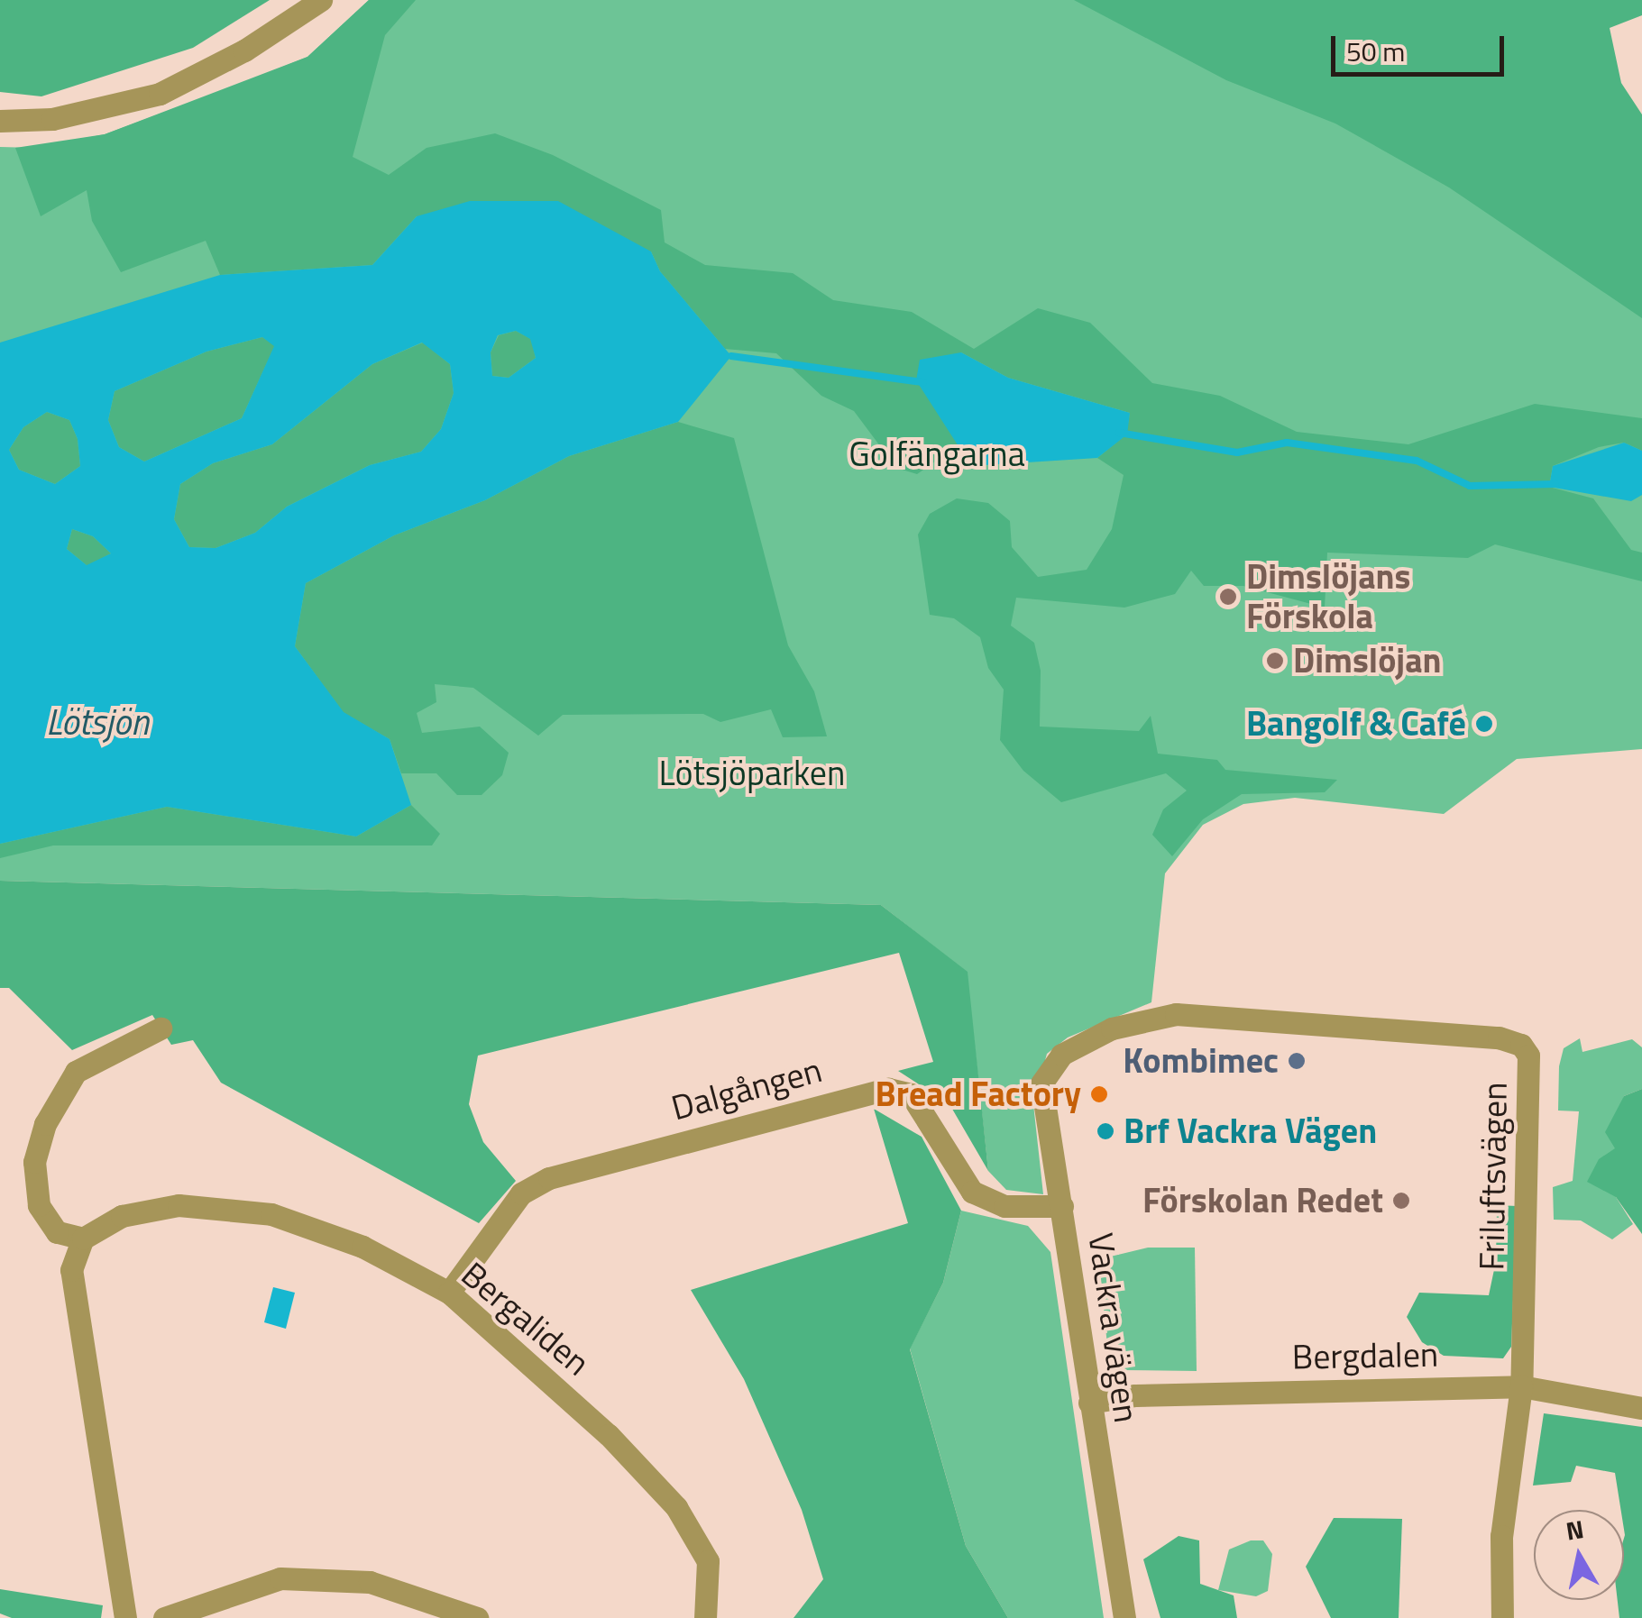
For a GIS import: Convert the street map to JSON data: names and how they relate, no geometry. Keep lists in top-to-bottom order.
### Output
{
  "streets": {
    "street": [
      "Dalgången",
      "Friluftsvägen",
      "Bergaliden",
      "Vackra vägen",
      "Bergdalen"
    ]
  },
  "crossings": [
    ["Dalgången", "Bergaliden"],
    ["Dalgången", "Vackra vägen"],
    ["Friluftsvägen", "Vackra vägen"],
    ["Friluftsvägen", "Bergdalen"],
    ["Vackra vägen", "Bergdalen"]
  ],
  "water": ["Lötsjön"],
  "parks": ["Golfängarna", "Lötsjöparken"],
  "places": [
    "Dimslöjans Förskola",
    "Dimslöjan",
    "Bangolf & Café",
    "Kombimec",
    "Bread Factory",
    "Brf Vackra Vägen",
    "Förskolan Redet"
  ],
  "scale_bar": "50 m",
  "north": "top"
}
